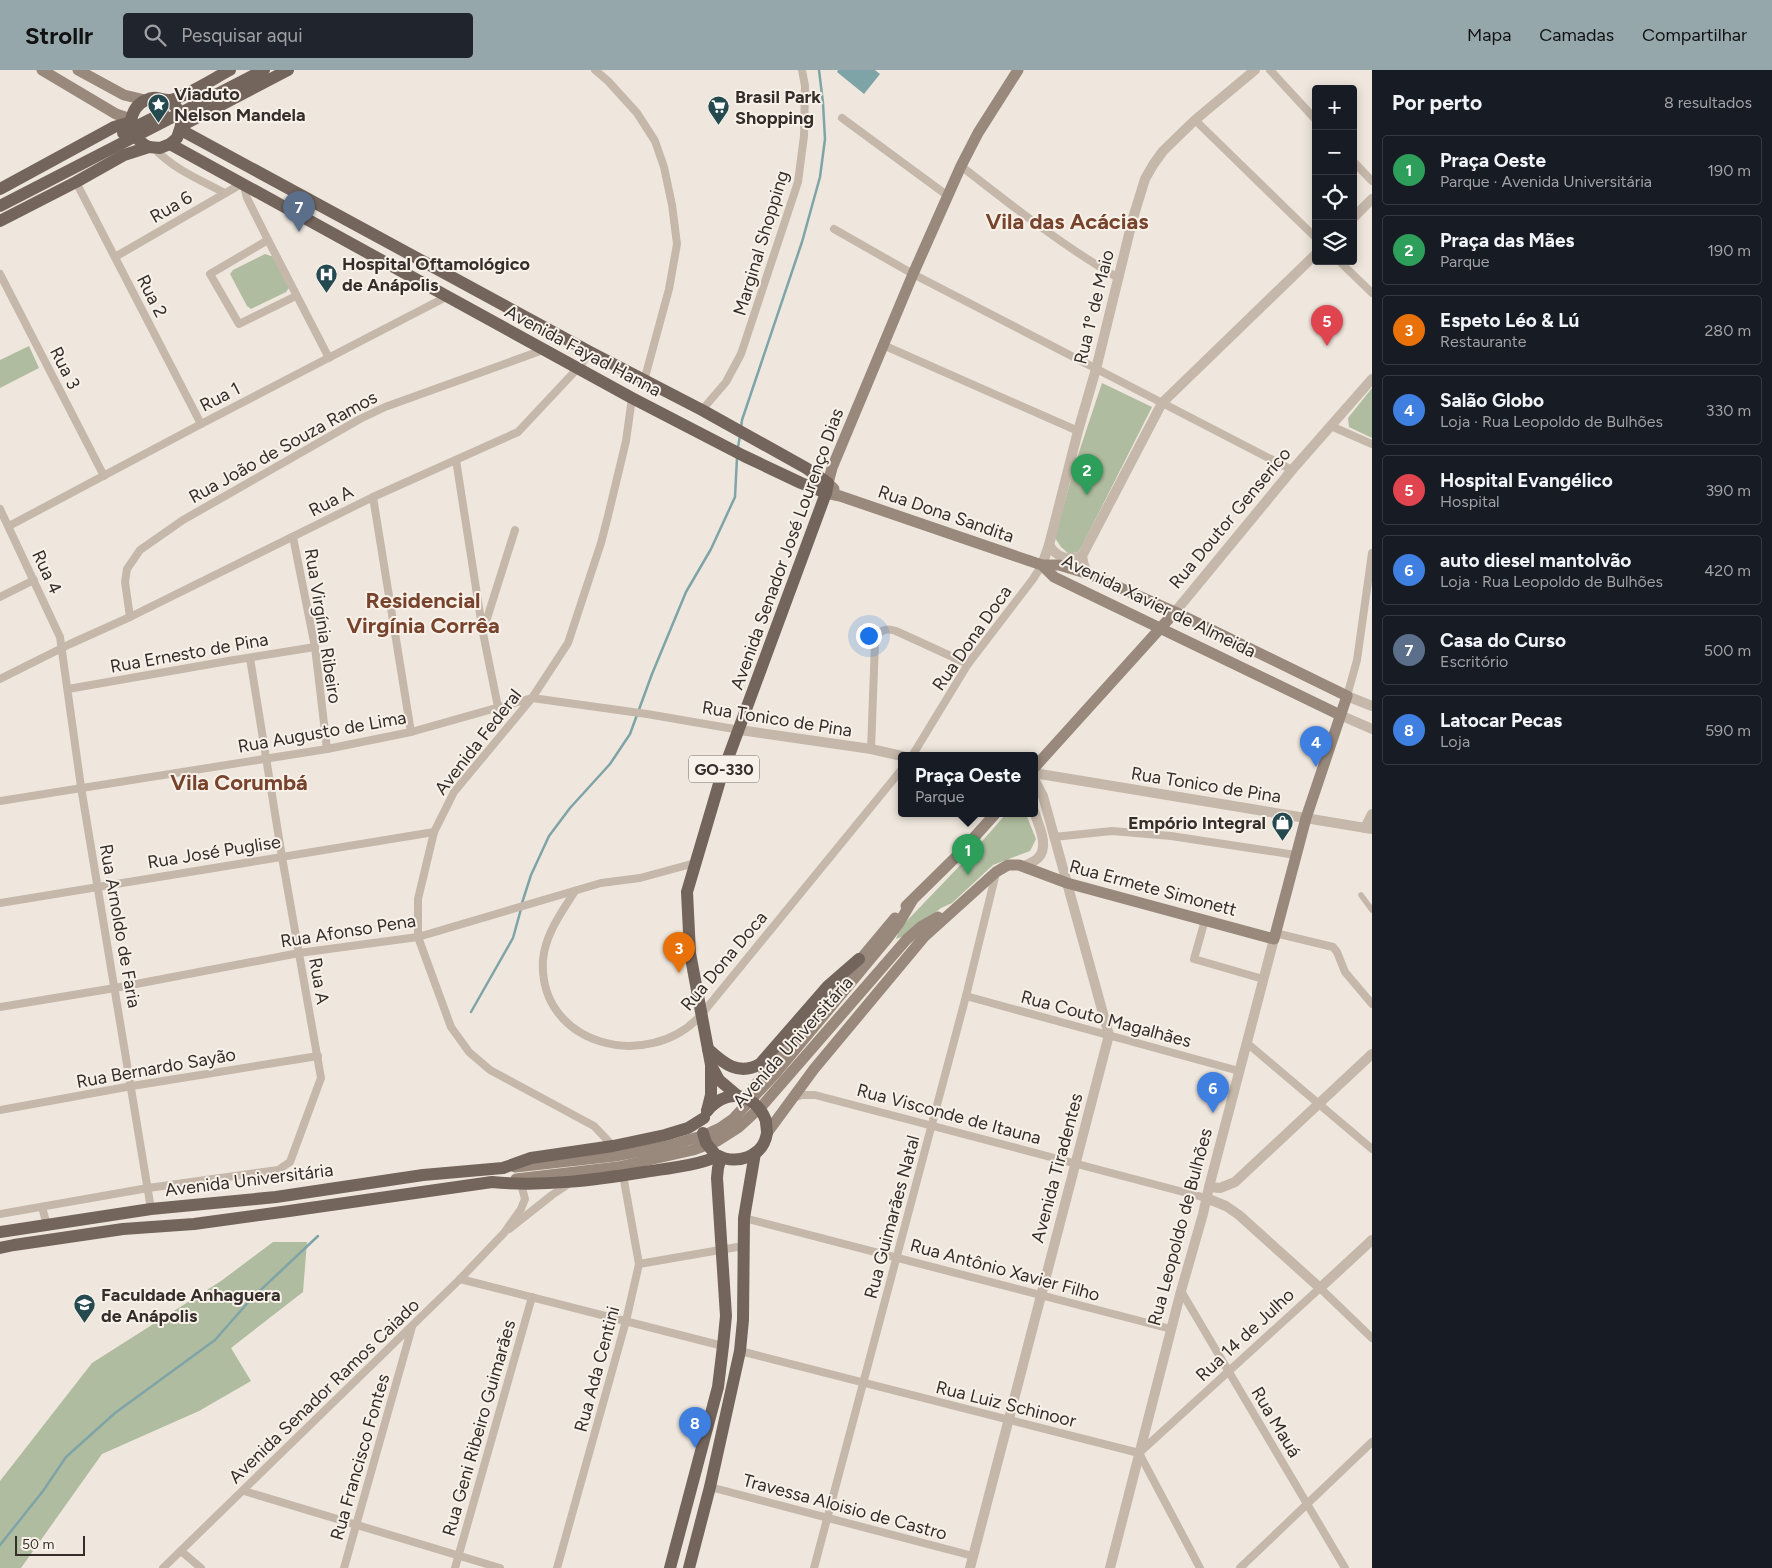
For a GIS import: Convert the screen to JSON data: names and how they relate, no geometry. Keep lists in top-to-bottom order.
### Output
{
  "streets": {
    "main road": [
      "Avenida Fayad Hanna",
      "Rua Dona Sandita",
      "Rua Doutor Genserico",
      "Avenida Senador José Lourenço Dias",
      "Avenida Xavier de Almeida",
      "GO-330",
      "Rua Ermete Simonett",
      "Avenida Universitária",
      "Rua Leopoldo de Bulhões"
    ],
    "street": [
      "Rua 6",
      "Marginal Shopping",
      "Rua 2",
      "Rua 1º de Maio",
      "Rua 3",
      "Rua 1",
      "Rua João de Souza Ramos",
      "Rua A",
      "Rua 4",
      "Rua Virgínia Ribeiro",
      "Rua Dona Doca",
      "Rua Ernesto de Pina",
      "Rua Tonico de Pina",
      "Rua Augusto de Lima",
      "Avenida Federal",
      "Rua José Puglise",
      "Rua Arnoldo de Faria",
      "Rua Afonso Pena",
      "Rua Couto Magalhães",
      "Rua Bernardo Sayão",
      "Rua Visconde de Itauna",
      "Avenida Tiradentes",
      "Rua Guimarães Natal",
      "Rua Antônio Xavier Filho",
      "Rua 14 de Julho",
      "Rua Ada Centini",
      "Avenida Senador Ramos Caiado",
      "Rua Luiz Schinoor",
      "Rua Mauá",
      "Rua Geni Ribeiro Guimarães",
      "Rua Francisco Fontes",
      "Travessa Aloisio de Castro"
    ]
  },
  "crossings": [
    ["Rua 6", "Rua 2"],
    ["Rua 6", "Avenida Fayad Hanna"],
    ["Marginal Shopping", "Avenida Fayad Hanna"],
    ["Rua 2", "Rua 1"],
    ["Rua 1º de Maio", "Rua Dona Sandita"],
    ["Rua 1º de Maio", "Avenida Xavier de Almeida"],
    ["Rua 1º de Maio", "Rua Dona Doca"],
    ["Avenida Fayad Hanna", "Rua 1"],
    ["Avenida Fayad Hanna", "Rua João de Souza Ramos"],
    ["Avenida Fayad Hanna", "Rua A"],
    ["Avenida Fayad Hanna", "Rua Dona Sandita"],
    ["Avenida Fayad Hanna", "Avenida Senador José Lourenço Dias"],
    ["Avenida Fayad Hanna", "Avenida Federal"],
    ["Rua 3", "Rua 1"],
    ["Rua 1", "Rua 4"],
    ["Rua João de Souza Ramos", "Rua A"],
    ["Rua A", "Rua 4"],
    ["Rua A", "Rua Virgínia Ribeiro"],
    ["Rua A", "Rua Ernesto de Pina"],
    ["Rua A", "Rua Augusto de Lima"],
    ["Rua A", "Rua José Puglise"],
    ["Rua A", "Rua Arnoldo de Faria"],
    ["Rua A", "Rua Afonso Pena"],
    ["Rua A", "Rua Bernardo Sayão"],
    ["Rua Dona Sandita", "Avenida Senador José Lourenço Dias"],
    ["Rua Dona Sandita", "Avenida Xavier de Almeida"],
    ["Rua Dona Sandita", "Rua Dona Doca"],
    ["Rua Doutor Genserico", "Avenida Xavier de Almeida"],
    ["Avenida Senador José Lourenço Dias", "Rua Dona Doca"],
    ["Avenida Senador José Lourenço Dias", "Rua Tonico de Pina"],
    ["Avenida Senador José Lourenço Dias", "Rua Afonso Pena"],
    ["Avenida Senador José Lourenço Dias", "Avenida Universitária"],
    ["Rua 4", "Rua Arnoldo de Faria"],
    ["Avenida Xavier de Almeida", "Rua Dona Doca"],
    ["Avenida Xavier de Almeida", "Rua Leopoldo de Bulhões"],
    ["Rua Virgínia Ribeiro", "Rua Ernesto de Pina"],
    ["Rua Virgínia Ribeiro", "Rua Augusto de Lima"],
    ["Rua Dona Doca", "Rua Afonso Pena"],
    ["Rua Ernesto de Pina", "Rua Arnoldo de Faria"],
    ["Rua Tonico de Pina", "Rua Augusto de Lima"],
    ["Rua Tonico de Pina", "Rua Leopoldo de Bulhões"],
    ["Rua Augusto de Lima", "Avenida Federal"],
    ["Rua Augusto de Lima", "Rua Arnoldo de Faria"],
    ["Avenida Federal", "Rua José Puglise"],
    ["Avenida Federal", "Rua Afonso Pena"],
    ["Avenida Federal", "Avenida Universitária"],
    ["Rua José Puglise", "Rua Arnoldo de Faria"],
    ["Rua Ermete Simonett", "Avenida Universitária"],
    ["Rua Ermete Simonett", "Rua Leopoldo de Bulhões"],
    ["Rua Arnoldo de Faria", "Rua Afonso Pena"],
    ["Rua Arnoldo de Faria", "Avenida Universitária"],
    ["Rua Arnoldo de Faria", "Rua Bernardo Sayão"],
    ["Rua Couto Magalhães", "Avenida Tiradentes"],
    ["Rua Couto Magalhães", "Rua Guimarães Natal"],
    ["Rua Couto Magalhães", "Rua Leopoldo de Bulhões"],
    ["Avenida Universitária", "Rua Visconde de Itauna"],
    ["Avenida Universitária", "Rua Guimarães Natal"],
    ["Avenida Universitária", "Rua Ada Centini"],
    ["Avenida Universitária", "Avenida Senador Ramos Caiado"],
    ["Rua Visconde de Itauna", "Avenida Tiradentes"],
    ["Rua Visconde de Itauna", "Rua Guimarães Natal"],
    ["Rua Visconde de Itauna", "Rua Leopoldo de Bulhões"],
    ["Rua Visconde de Itauna", "Rua 14 de Julho"],
    ["Avenida Tiradentes", "Rua Antônio Xavier Filho"],
    ["Avenida Tiradentes", "Rua Luiz Schinoor"],
    ["Avenida Tiradentes", "Travessa Aloisio de Castro"],
    ["Rua Guimarães Natal", "Rua Antônio Xavier Filho"],
    ["Rua Guimarães Natal", "Rua Luiz Schinoor"],
    ["Rua Guimarães Natal", "Travessa Aloisio de Castro"],
    ["Rua Leopoldo de Bulhões", "Rua Antônio Xavier Filho"],
    ["Rua Leopoldo de Bulhões", "Rua 14 de Julho"],
    ["Rua Leopoldo de Bulhões", "Rua Luiz Schinoor"],
    ["Rua Leopoldo de Bulhões", "Rua Mauá"],
    ["Rua 14 de Julho", "Rua Luiz Schinoor"],
    ["Rua 14 de Julho", "Rua Mauá"],
    ["Avenida Senador Ramos Caiado", "Rua Francisco Fontes"]
  ],
  "districts": ["Vila das Acácias", "Residencial Virgínia Corrêa", "Vila Corumbá"],
  "places": {
    "place": ["Viaduto Nelson Mandela"],
    "supermarket": ["Brasil Park Shopping"],
    "hospital": ["Hospital Oftamológico de Anápolis"],
    "shop": ["Empório Integral"],
    "school or university": ["Faculdade Anhaguera de Anápolis"]
  },
  "scale_bar": "50 m",
  "page": {
    "header": "Strollr",
    "search": "Pesquisar aqui",
    "nav": ["Mapa", "Camadas", "Compartilhar"],
    "heading": ["Por perto", "8 resultados"],
    "map_buttons": ["+", "−"],
    "list": [
      {
        "mark": "1",
        "name": "Praça Oeste",
        "note": "Parque · Avenida Universitária",
        "value": "190 m"
      },
      {
        "mark": "2",
        "name": "Praça das Mães",
        "note": "Parque",
        "value": "190 m"
      },
      {
        "mark": "3",
        "name": "Espeto Léo & Lú",
        "note": "Restaurante",
        "value": "280 m"
      },
      {
        "mark": "4",
        "name": "Salão Globo",
        "note": "Loja · Rua Leopoldo de Bulhões",
        "value": "330 m"
      },
      {
        "mark": "5",
        "name": "Hospital Evangélico",
        "note": "Hospital",
        "value": "390 m"
      },
      {
        "mark": "6",
        "name": "auto diesel mantolvão",
        "note": "Loja · Rua Leopoldo de Bulhões",
        "value": "420 m"
      },
      {
        "mark": "7",
        "name": "Casa do Curso",
        "note": "Escritório",
        "value": "500 m"
      },
      {
        "mark": "8",
        "name": "Latocar Pecas",
        "note": "Loja",
        "value": "590 m"
      }
    ],
    "pins": [
      "7",
      "5",
      "2",
      "4",
      "1",
      "3",
      "6",
      "8"
    ],
    "popup": ["Praça Oeste", "Parque"],
    "scale": "50 m"
  }
}
